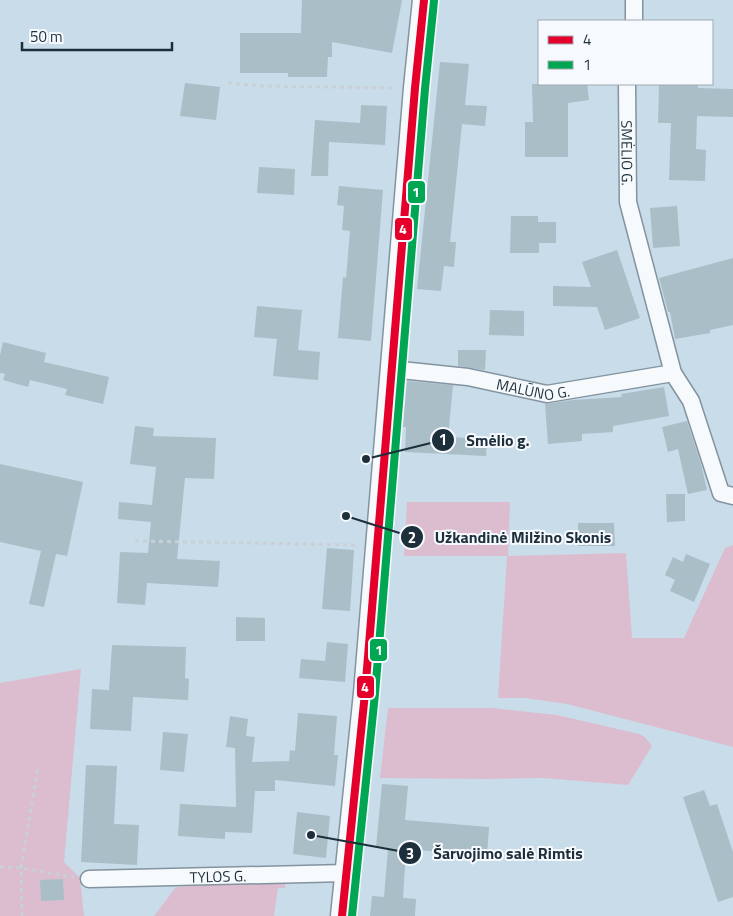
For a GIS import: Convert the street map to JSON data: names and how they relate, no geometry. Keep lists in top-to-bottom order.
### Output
{
  "streets": {
    "street": ["SMĖLIO G.", "MALŪNO G.", "TYLOS G."]
  },
  "crossings": [
    ["SMĖLIO G.", "MALŪNO G."]
  ],
  "places": ["Smėlio g.", "Užkandinė Milžino Skonis", "Šarvojimo salė Rimtis"],
  "lines": ["transit line 4", "transit line 1"],
  "legend": ["4", "1"],
  "scale_bar": "50 m"
}
